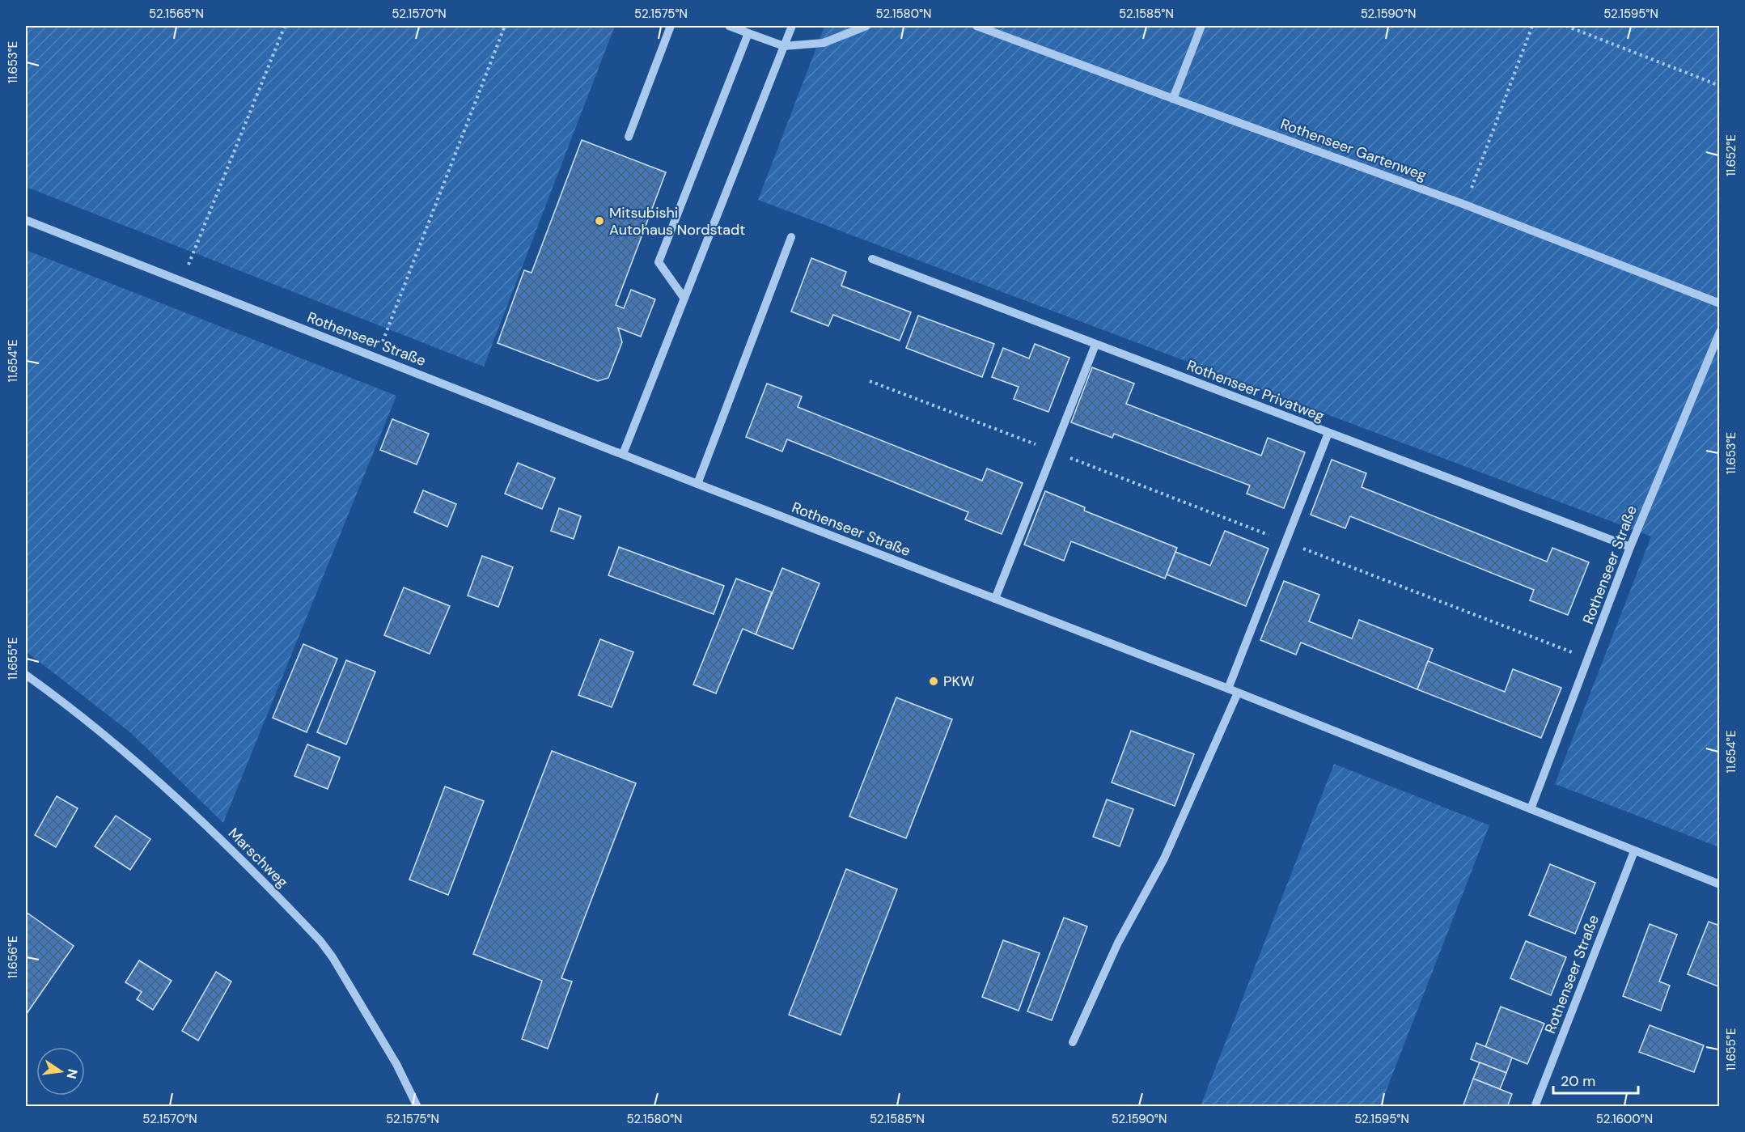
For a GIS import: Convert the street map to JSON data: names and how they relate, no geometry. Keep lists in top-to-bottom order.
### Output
{
  "streets": {
    "street": [
      "Rothenseer Gartenweg",
      "Rothenseer Straße",
      "Rothenseer Privatweg",
      "Marschweg"
    ]
  },
  "crossings": [
    ["Rothenseer Straße", "Rothenseer Privatweg"]
  ],
  "places": ["Mitsubishi Autohaus Nordstadt", "PKW"],
  "scale_bar": "20 m",
  "north": "right",
  "coordinates": [
    "52.1565°N",
    "52.1570°N",
    "52.1575°N",
    "52.1580°N",
    "52.1585°N",
    "52.1590°N",
    "52.1595°N",
    "11.653°E",
    "11.652°E",
    "11.654°E",
    "11.655°E",
    "11.656°E",
    "52.1600°N"
  ]
}
